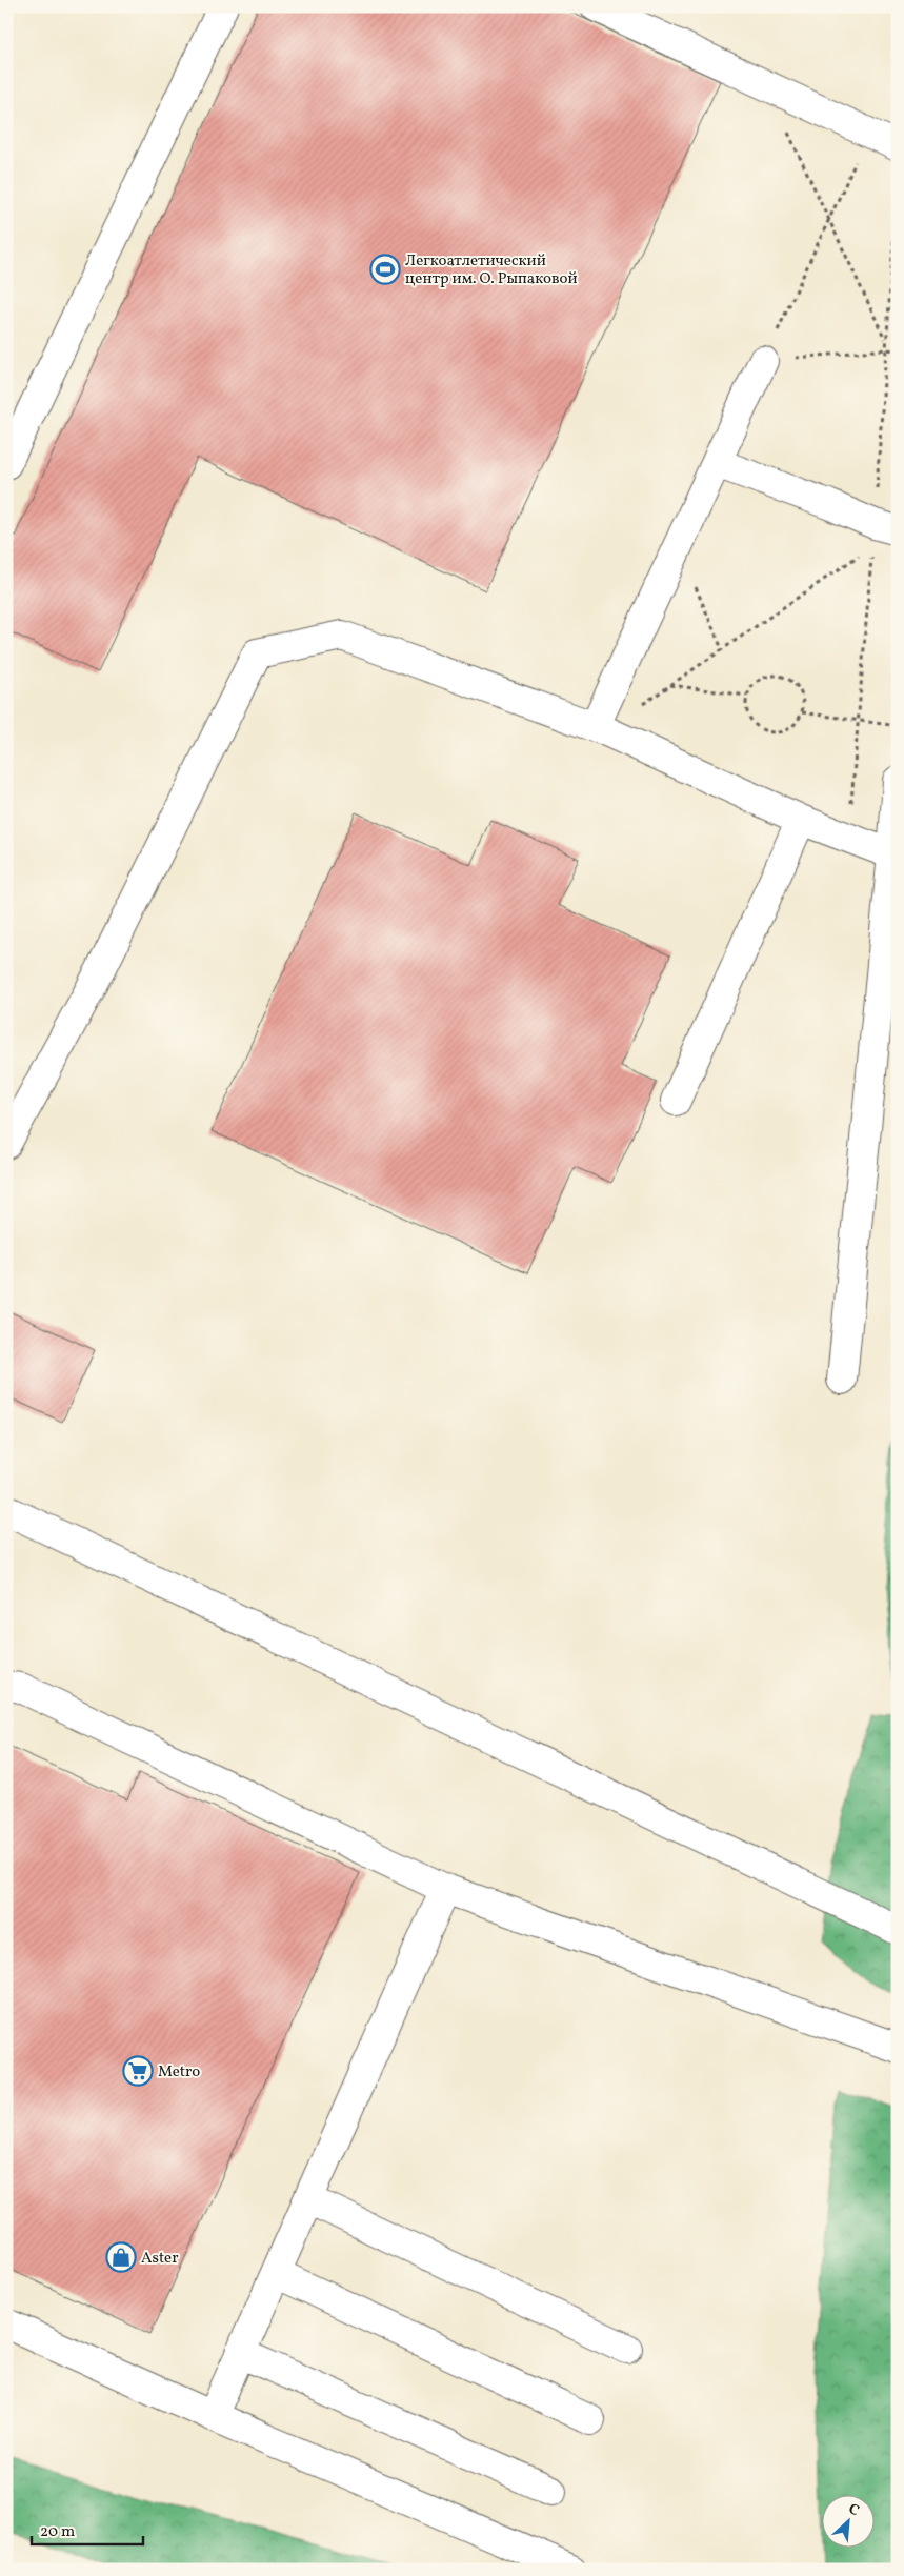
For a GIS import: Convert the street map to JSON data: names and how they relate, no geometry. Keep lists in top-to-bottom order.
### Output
{
  "places": {
    "sports": ["Легкоатлетический центр им. О. Рыпаковой"],
    "supermarket": ["Metro"],
    "shop": ["Aster"]
  },
  "scale_bar": "20 m",
  "north": "top right"
}
